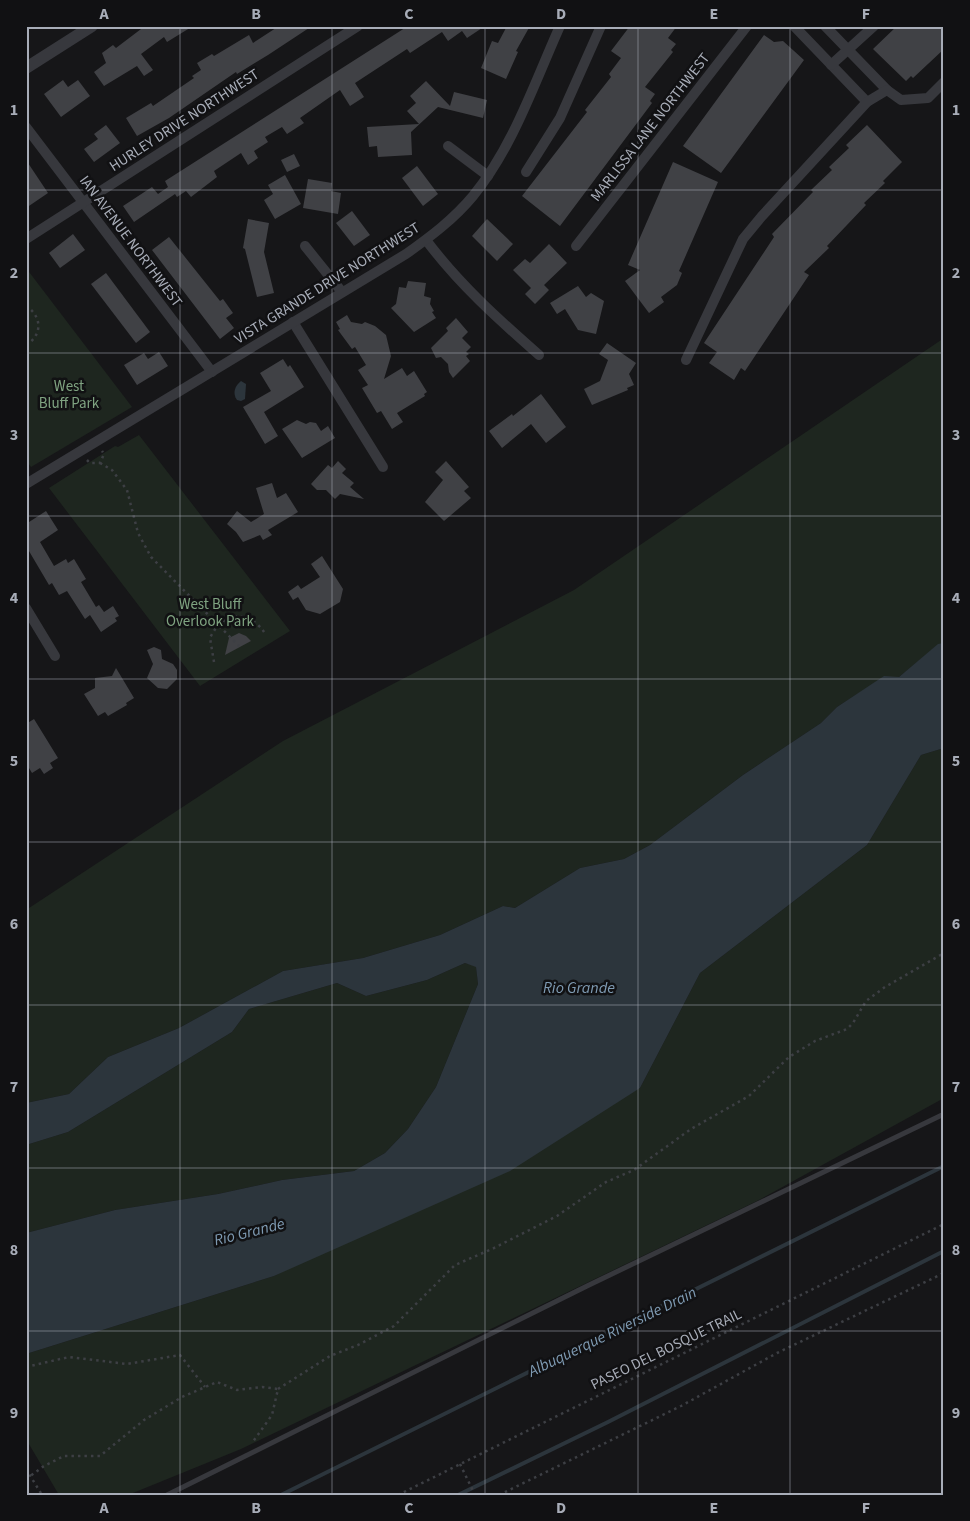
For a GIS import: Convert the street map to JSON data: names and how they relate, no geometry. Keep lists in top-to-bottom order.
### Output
{
  "streets": {
    "street": [
      "HURLEY DRIVE NORTHWEST",
      "MARLISSA LANE NORTHWEST",
      "IAN AVENUE NORTHWEST",
      "VISTA GRANDE DRIVE NORTHWEST"
    ],
    "path": ["PASEO DEL BOSQUE TRAIL"]
  },
  "crossings": [
    ["HURLEY DRIVE NORTHWEST", "IAN AVENUE NORTHWEST"],
    ["IAN AVENUE NORTHWEST", "VISTA GRANDE DRIVE NORTHWEST"]
  ],
  "water": ["Rio Grande", "Albuquerque Riverside Drain"],
  "parks": ["West Bluff Park", "West Bluff Overlook Park"],
  "grid": {
    "columns": [
      "A",
      "B",
      "C",
      "D",
      "E",
      "F"
    ],
    "rows": [
      "1",
      "2",
      "3",
      "4",
      "5",
      "6",
      "7",
      "8",
      "9"
    ]
  }
}
